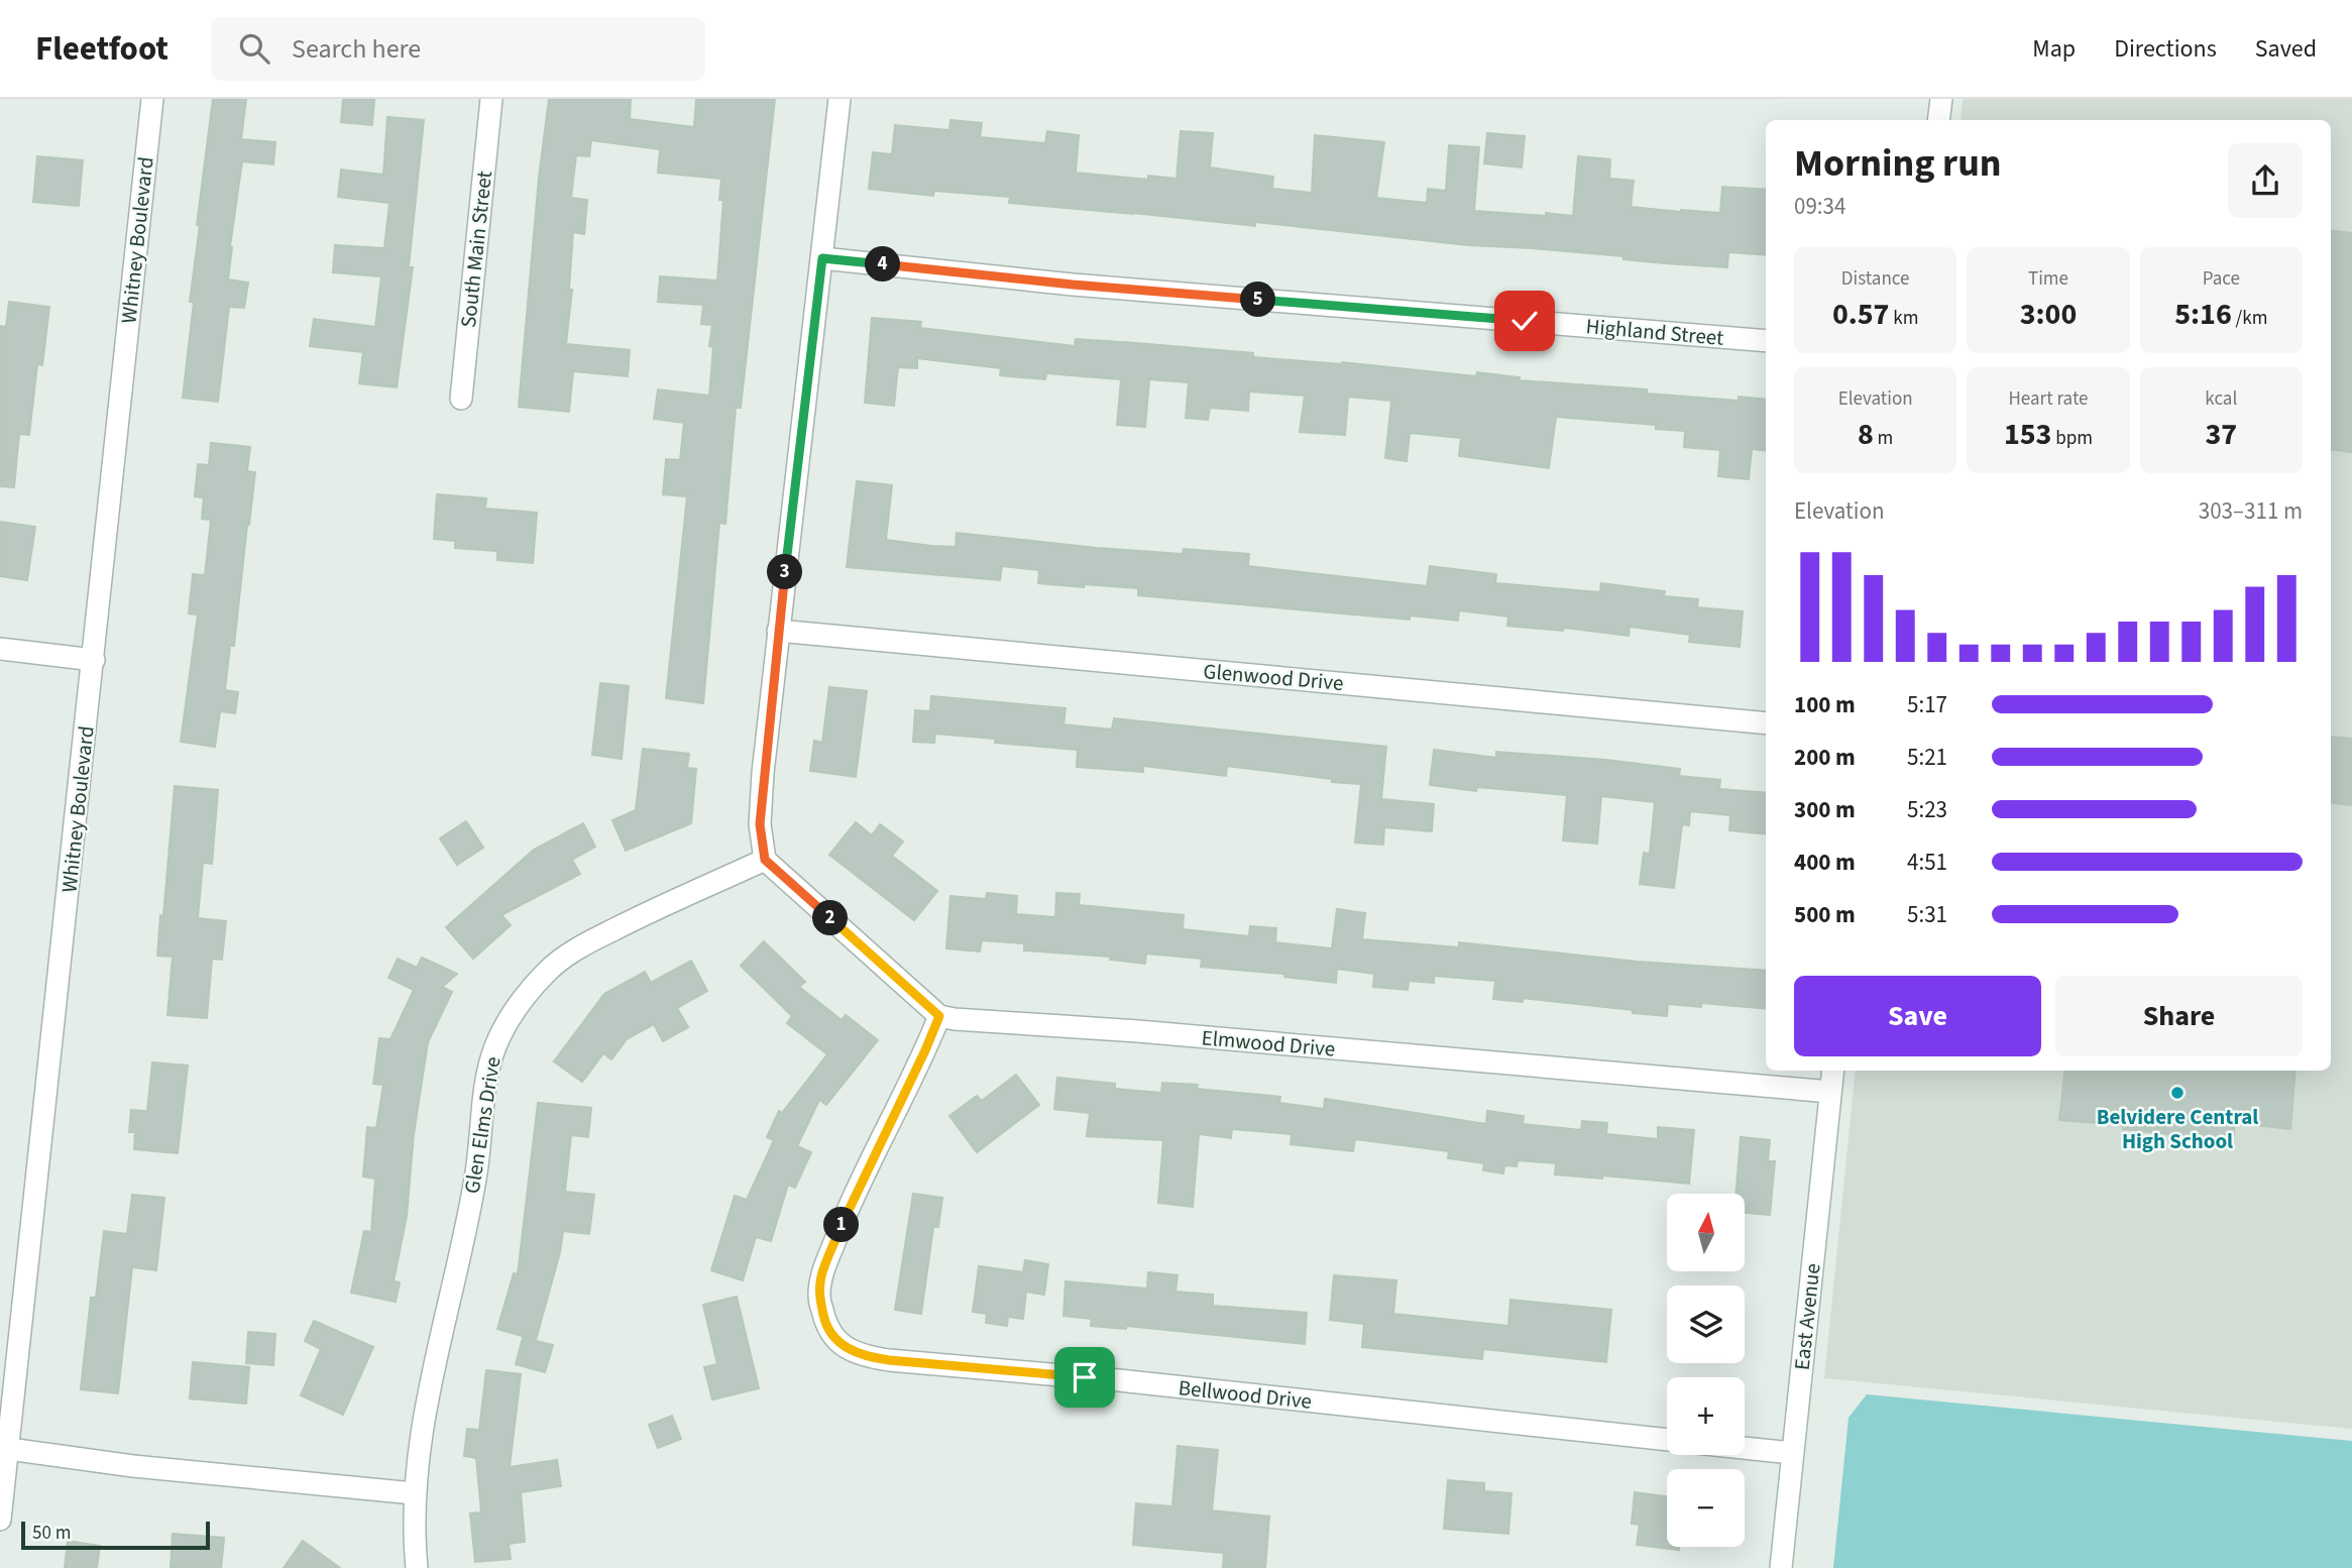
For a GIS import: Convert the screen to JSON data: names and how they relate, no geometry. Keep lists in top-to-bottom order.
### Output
{
  "streets": {
    "street": [
      "Whitney Boulevard",
      "South Main Street",
      "Highland Street",
      "Glenwood Drive",
      "Elmwood Drive",
      "Glen Elms Drive",
      "East Avenue",
      "Bellwood Drive"
    ]
  },
  "crossings": [
    ["Elmwood Drive", "East Avenue"],
    ["Elmwood Drive", "Bellwood Drive"]
  ],
  "places": ["Belvidere Central High School"],
  "scale_bar": "50 m",
  "north": "top",
  "page": {
    "header": "Fleetfoot",
    "search": "Search here",
    "nav": ["Map", "Directions", "Saved"],
    "heading": ["Morning run", "09:34"],
    "stats": [
      ["Distance", "0.57 km"],
      ["Time", "3:00"],
      ["Pace", "5:16 /km"],
      ["Elevation", "8 m"],
      ["Heart rate", "153 bpm"],
      ["kcal", "37"]
    ],
    "pins": [
      "4",
      "5",
      "3",
      "2",
      "1"
    ],
    "chart": ["Elevation", "303–311 m"],
    "list": [
      {
        "name": "100 m",
        "note": "5:17"
      },
      {
        "name": "200 m",
        "note": "5:21"
      },
      {
        "name": "300 m",
        "note": "5:23"
      },
      {
        "name": "400 m",
        "note": "4:51"
      },
      {
        "name": "500 m",
        "note": "5:31"
      }
    ],
    "buttons": ["Save", "Share"],
    "map_buttons": ["+", "−"],
    "scale": "50 m"
  }
}
